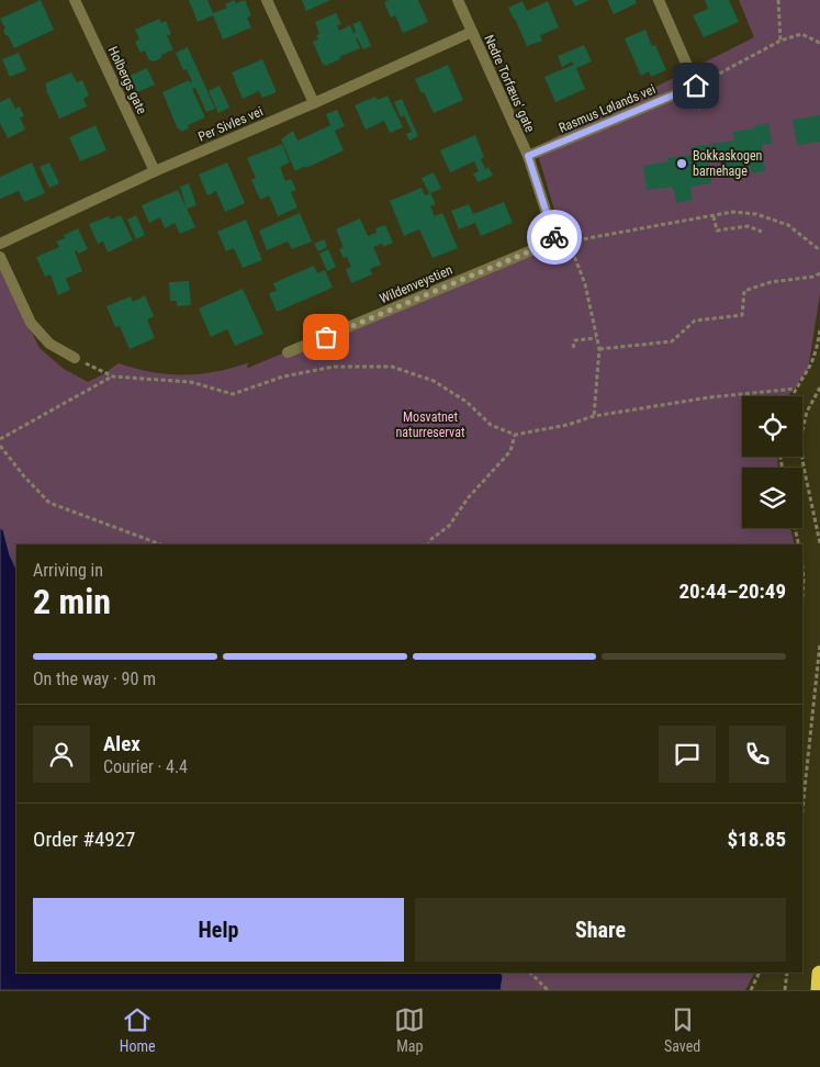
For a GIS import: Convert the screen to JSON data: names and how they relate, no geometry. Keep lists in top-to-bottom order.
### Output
{
  "streets": {
    "street": [
      "Holbergs gate",
      "Nedre Torfæus' gate",
      "Rasmus Lølands vei",
      "Per Sivles vei",
      "Wildenveystien"
    ]
  },
  "crossings": [
    ["Holbergs gate", "Per Sivles vei"],
    ["Nedre Torfæus' gate", "Rasmus Lølands vei"],
    ["Nedre Torfæus' gate", "Per Sivles vei"],
    ["Nedre Torfæus' gate", "Wildenveystien"]
  ],
  "parks": ["Mosvatnet naturreservat"],
  "places": ["Bokkaskogen barnehage"],
  "page": {
    "heading": ["2 min", "Arriving in", "20:44–20:49"],
    "panel": [
      "Alex",
      "Courier · 4.4",
      "Order #4927",
      "$18.85"
    ],
    "bar": "On the way · 90 m",
    "buttons": ["Help", "Share"],
    "tabs": ["Home", "Map", "Saved"]
  }
}
